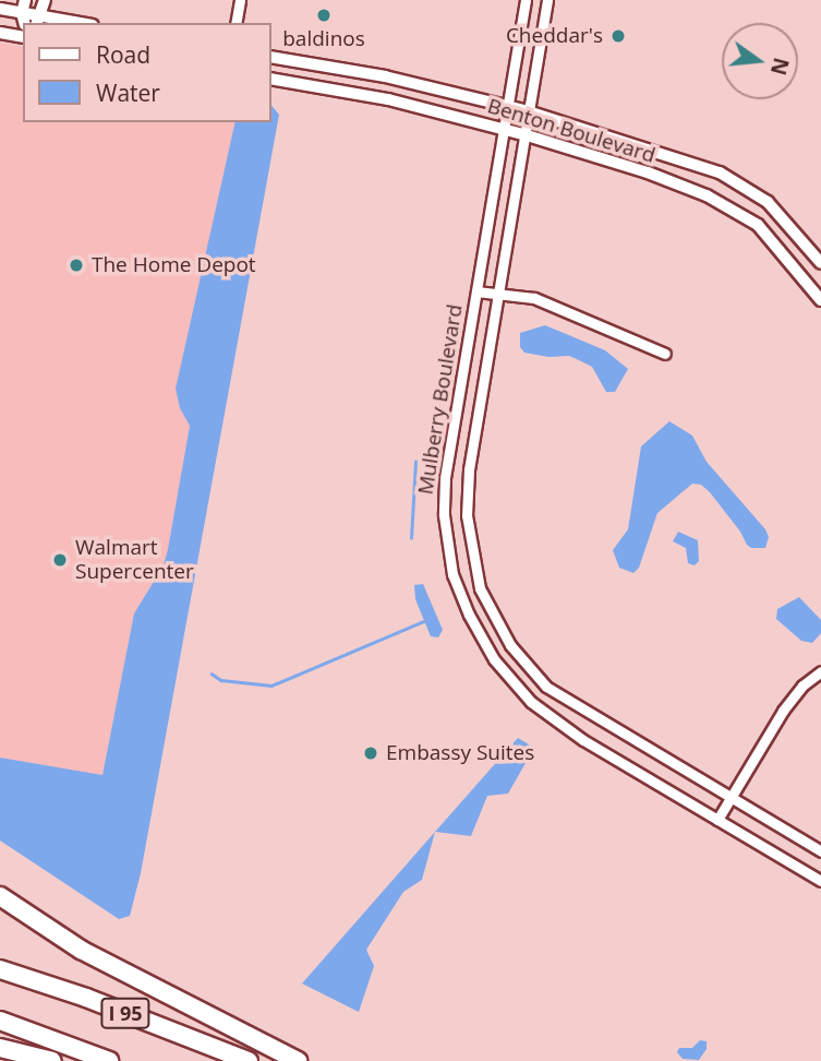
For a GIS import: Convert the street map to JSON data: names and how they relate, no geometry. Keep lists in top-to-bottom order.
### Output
{
  "streets": {
    "highway": ["I 95"],
    "street": ["Benton Boulevard", "Mulberry Boulevard"]
  },
  "crossings": [
    ["Benton Boulevard", "Mulberry Boulevard"]
  ],
  "places": [
    "baldinos",
    "Cheddar's",
    "The Home Depot",
    "Walmart Supercenter",
    "Embassy Suites"
  ],
  "legend": ["Road", "Water"],
  "north": "right"
}
